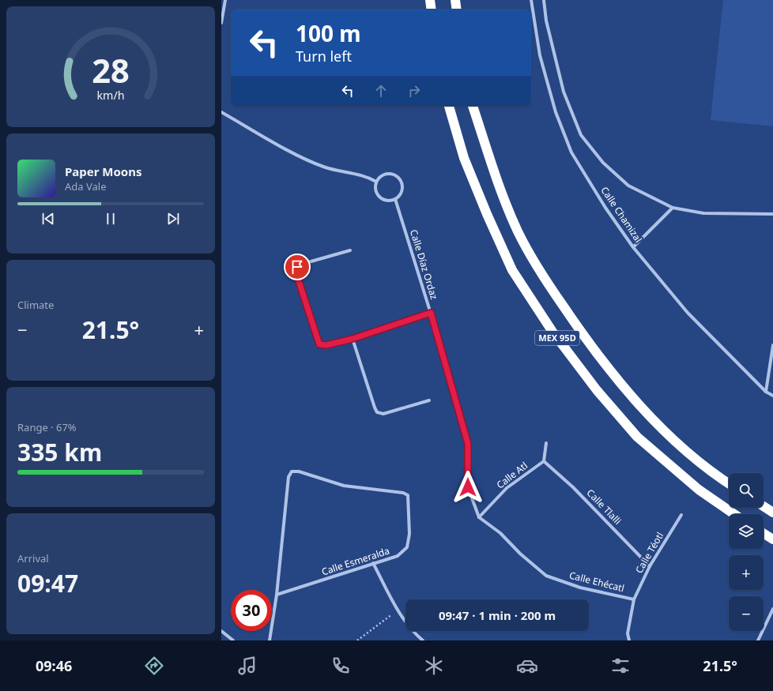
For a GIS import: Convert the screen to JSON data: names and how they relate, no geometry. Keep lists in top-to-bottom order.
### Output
{
  "streets": {
    "highway": ["MEX 95D"],
    "street": [
      "Calle Chamizal",
      "Calle Díaz Ordaz",
      "Calle Atl",
      "Calle Tlalli",
      "Calle Téotl",
      "Calle Esmeralda",
      "Calle Ehécatl"
    ]
  },
  "crossings": [
    ["Calle Díaz Ordaz", "Calle Atl"],
    ["Calle Díaz Ordaz", "Calle Ehécatl"],
    ["Calle Atl", "Calle Tlalli"],
    ["Calle Atl", "Calle Ehécatl"],
    ["Calle Tlalli", "Calle Téotl"],
    ["Calle Téotl", "Calle Ehécatl"]
  ],
  "page": {
    "turn": ["100 m", "Turn left"],
    "song": ["Paper Moons", "Ada Vale"],
    "tile": [
      "Climate",
      ["Range · 67%", "335 km"],
      ["Arrival", "09:47"]
    ],
    "heat": ["−", "21.5°", "+"],
    "map_buttons": ["+", "−"],
    "limit": "30",
    "trip": "09:47 · 1 min · 200 m",
    "tabs": ["09:46", "21.5°"],
    "gauge": ["28", "km/h"]
  }
}
